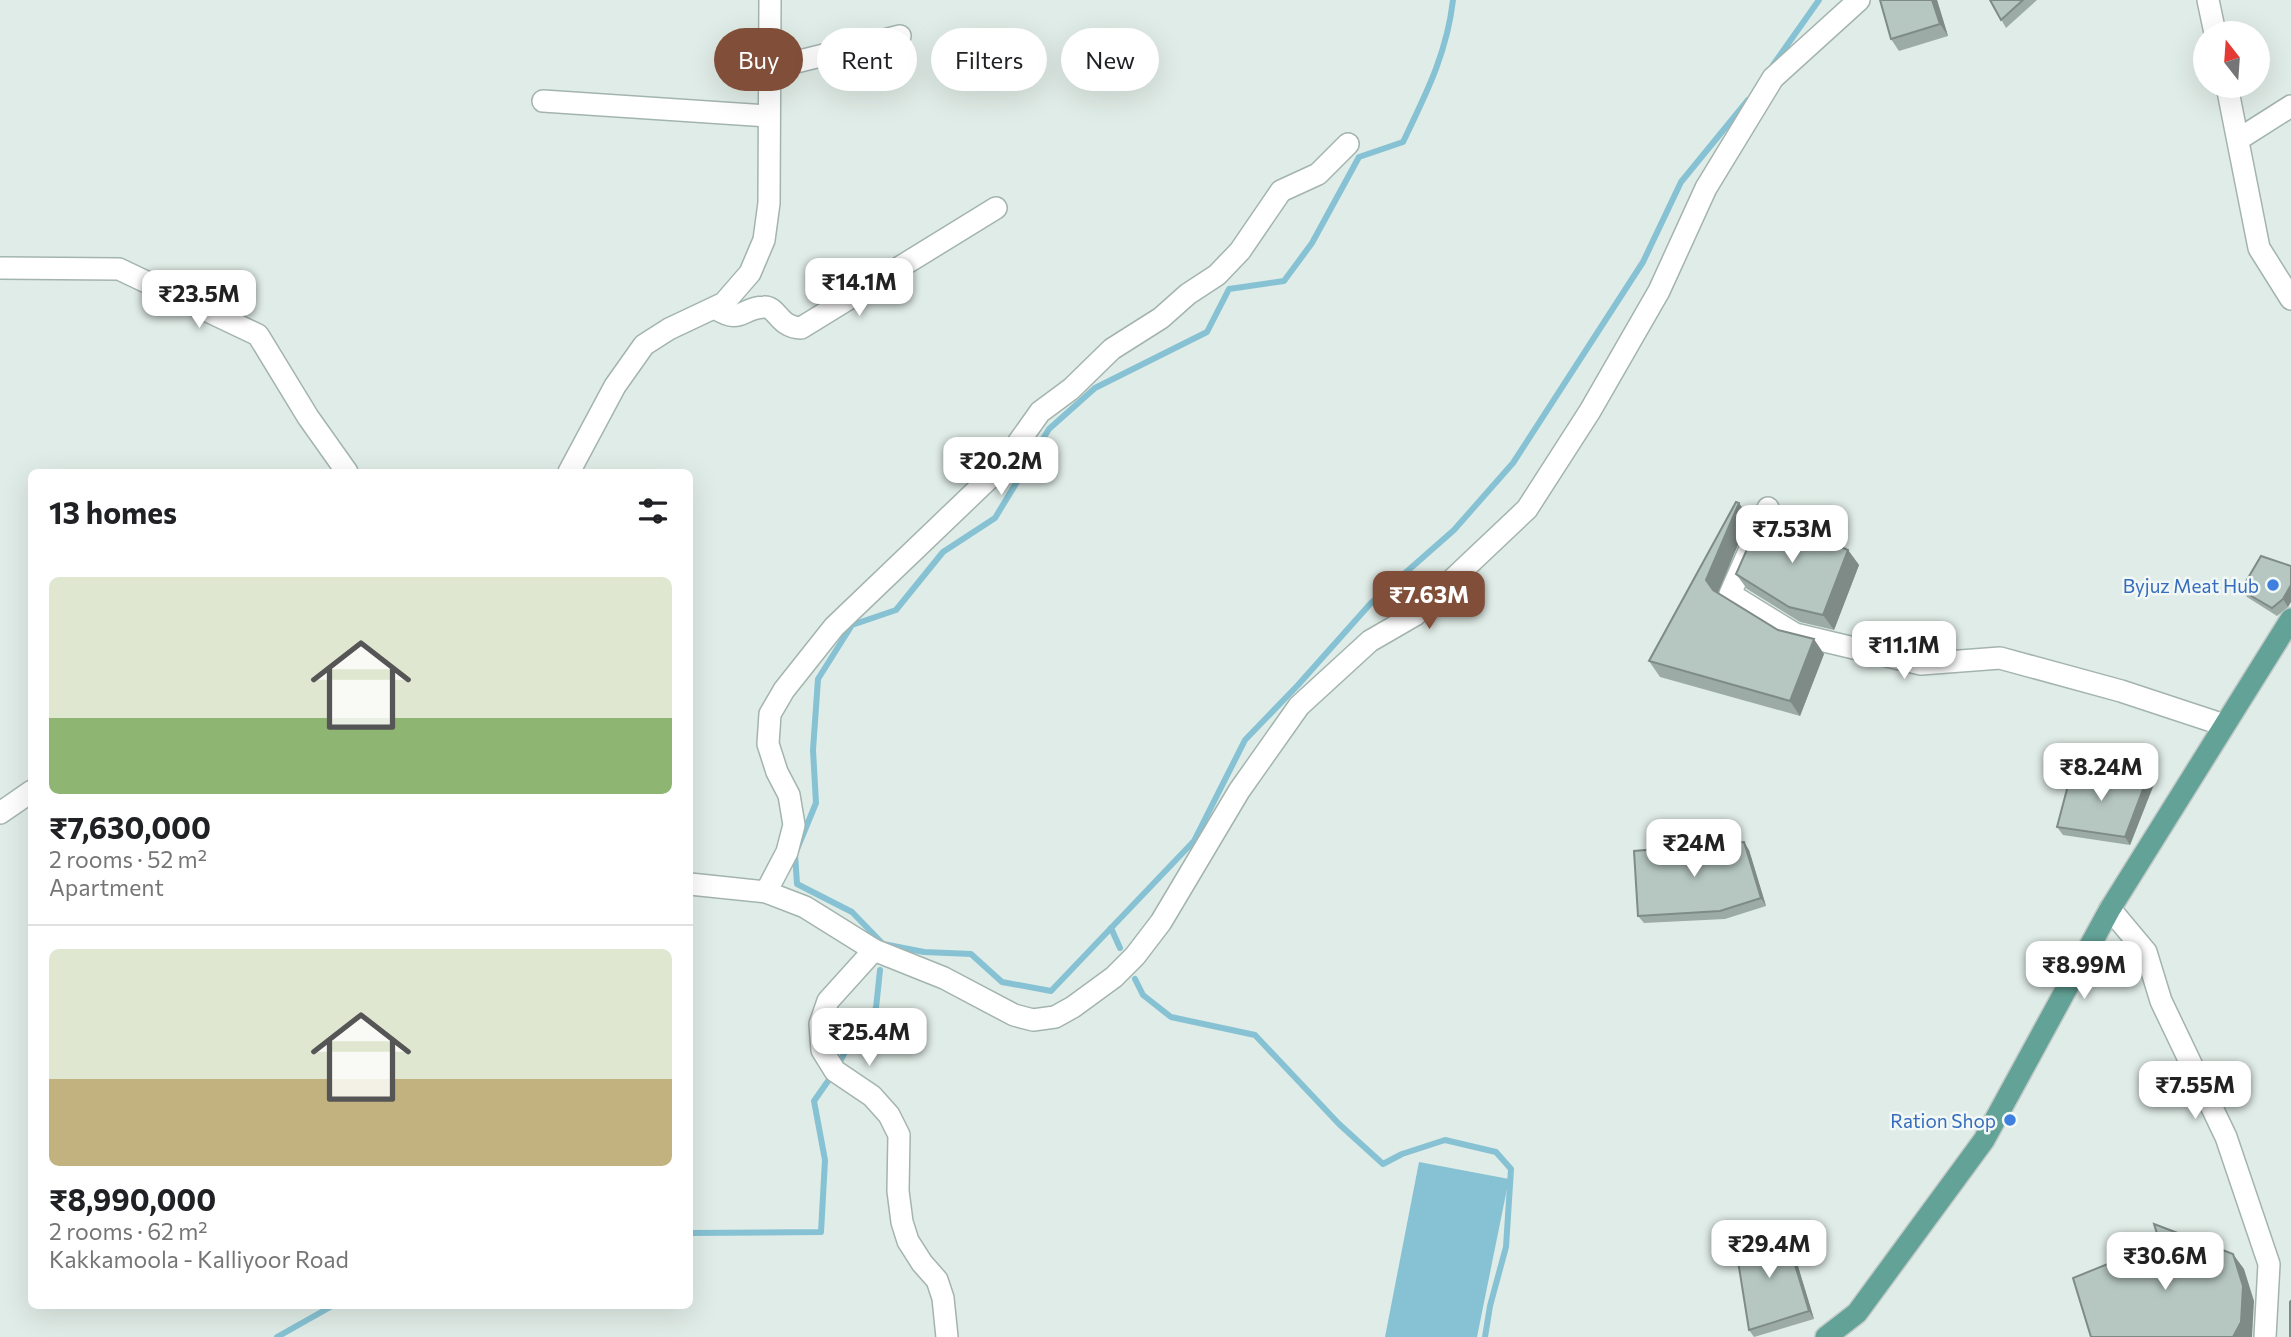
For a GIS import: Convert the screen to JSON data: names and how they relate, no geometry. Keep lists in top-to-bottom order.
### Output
{
  "places": ["Byjuz Meat Hub", "Ration Shop"],
  "north": "top",
  "page": {
    "chip": [
      "Buy",
      "Rent",
      "Filters",
      "New"
    ],
    "price": [
      "₹14.1M",
      "₹23.5M",
      "₹20.2M",
      "₹7.53M",
      "₹7.63M",
      "₹11.1M",
      "₹8.24M",
      "₹24M",
      "₹8.99M",
      "₹25.4M",
      "₹7.55M",
      "₹29.4M",
      "₹30.6M"
    ],
    "heading": "13 homes",
    "list": [
      {
        "name": "₹7,630,000",
        "note": "2 rooms · 52 m² · Apartment"
      },
      {
        "name": "₹8,990,000",
        "note": "2 rooms · 62 m² · Kakkamoola - Kalliyoor Road"
      }
    ]
  }
}
